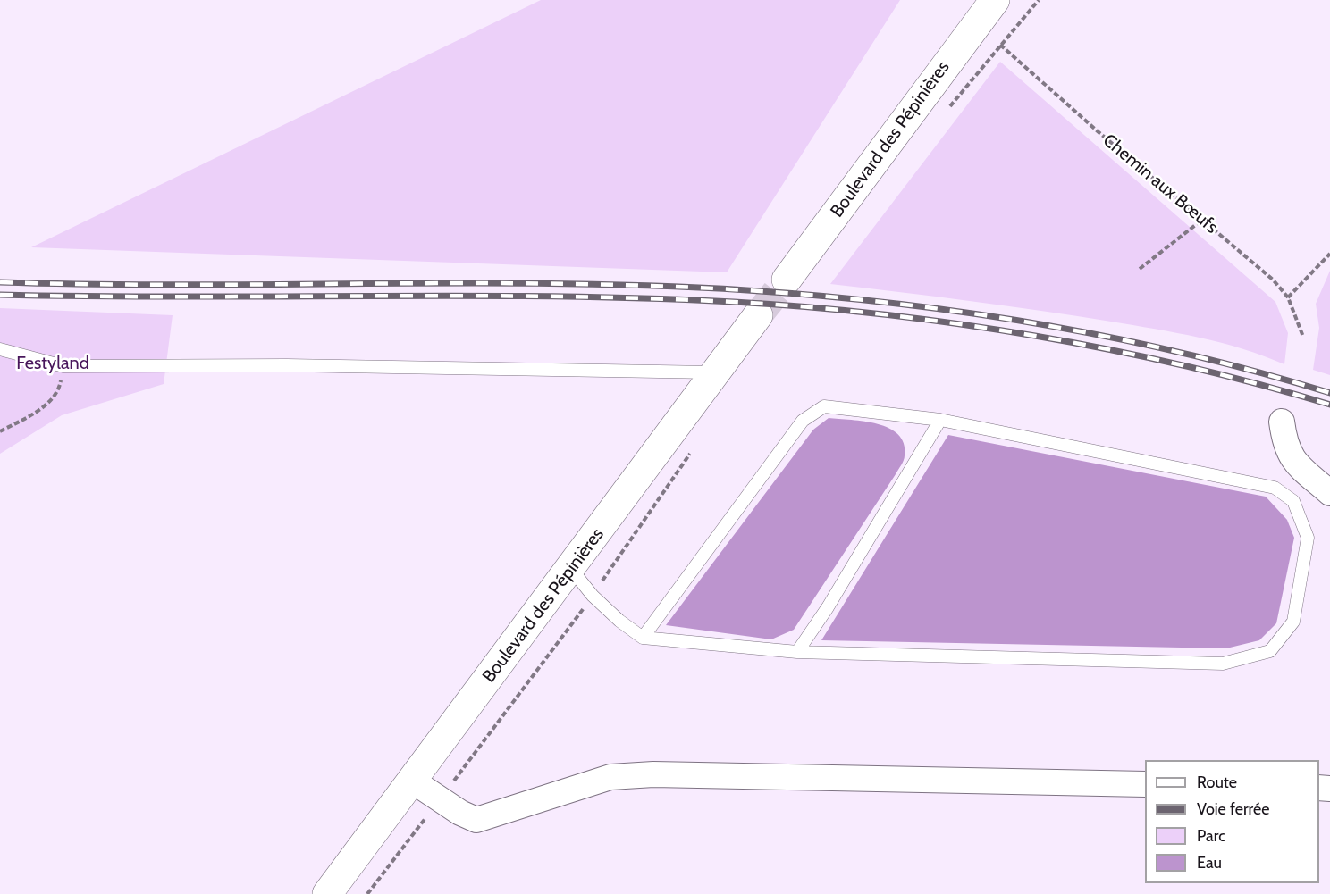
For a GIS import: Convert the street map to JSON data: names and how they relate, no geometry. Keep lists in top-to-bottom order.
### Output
{
  "streets": {
    "main road": ["Boulevard des Pépinières"],
    "path": ["Chemin aux Bœufs"]
  },
  "parks": ["Festyland"],
  "legend": [
    "Route",
    "Voie ferrée",
    "Parc",
    "Eau"
  ]
}
